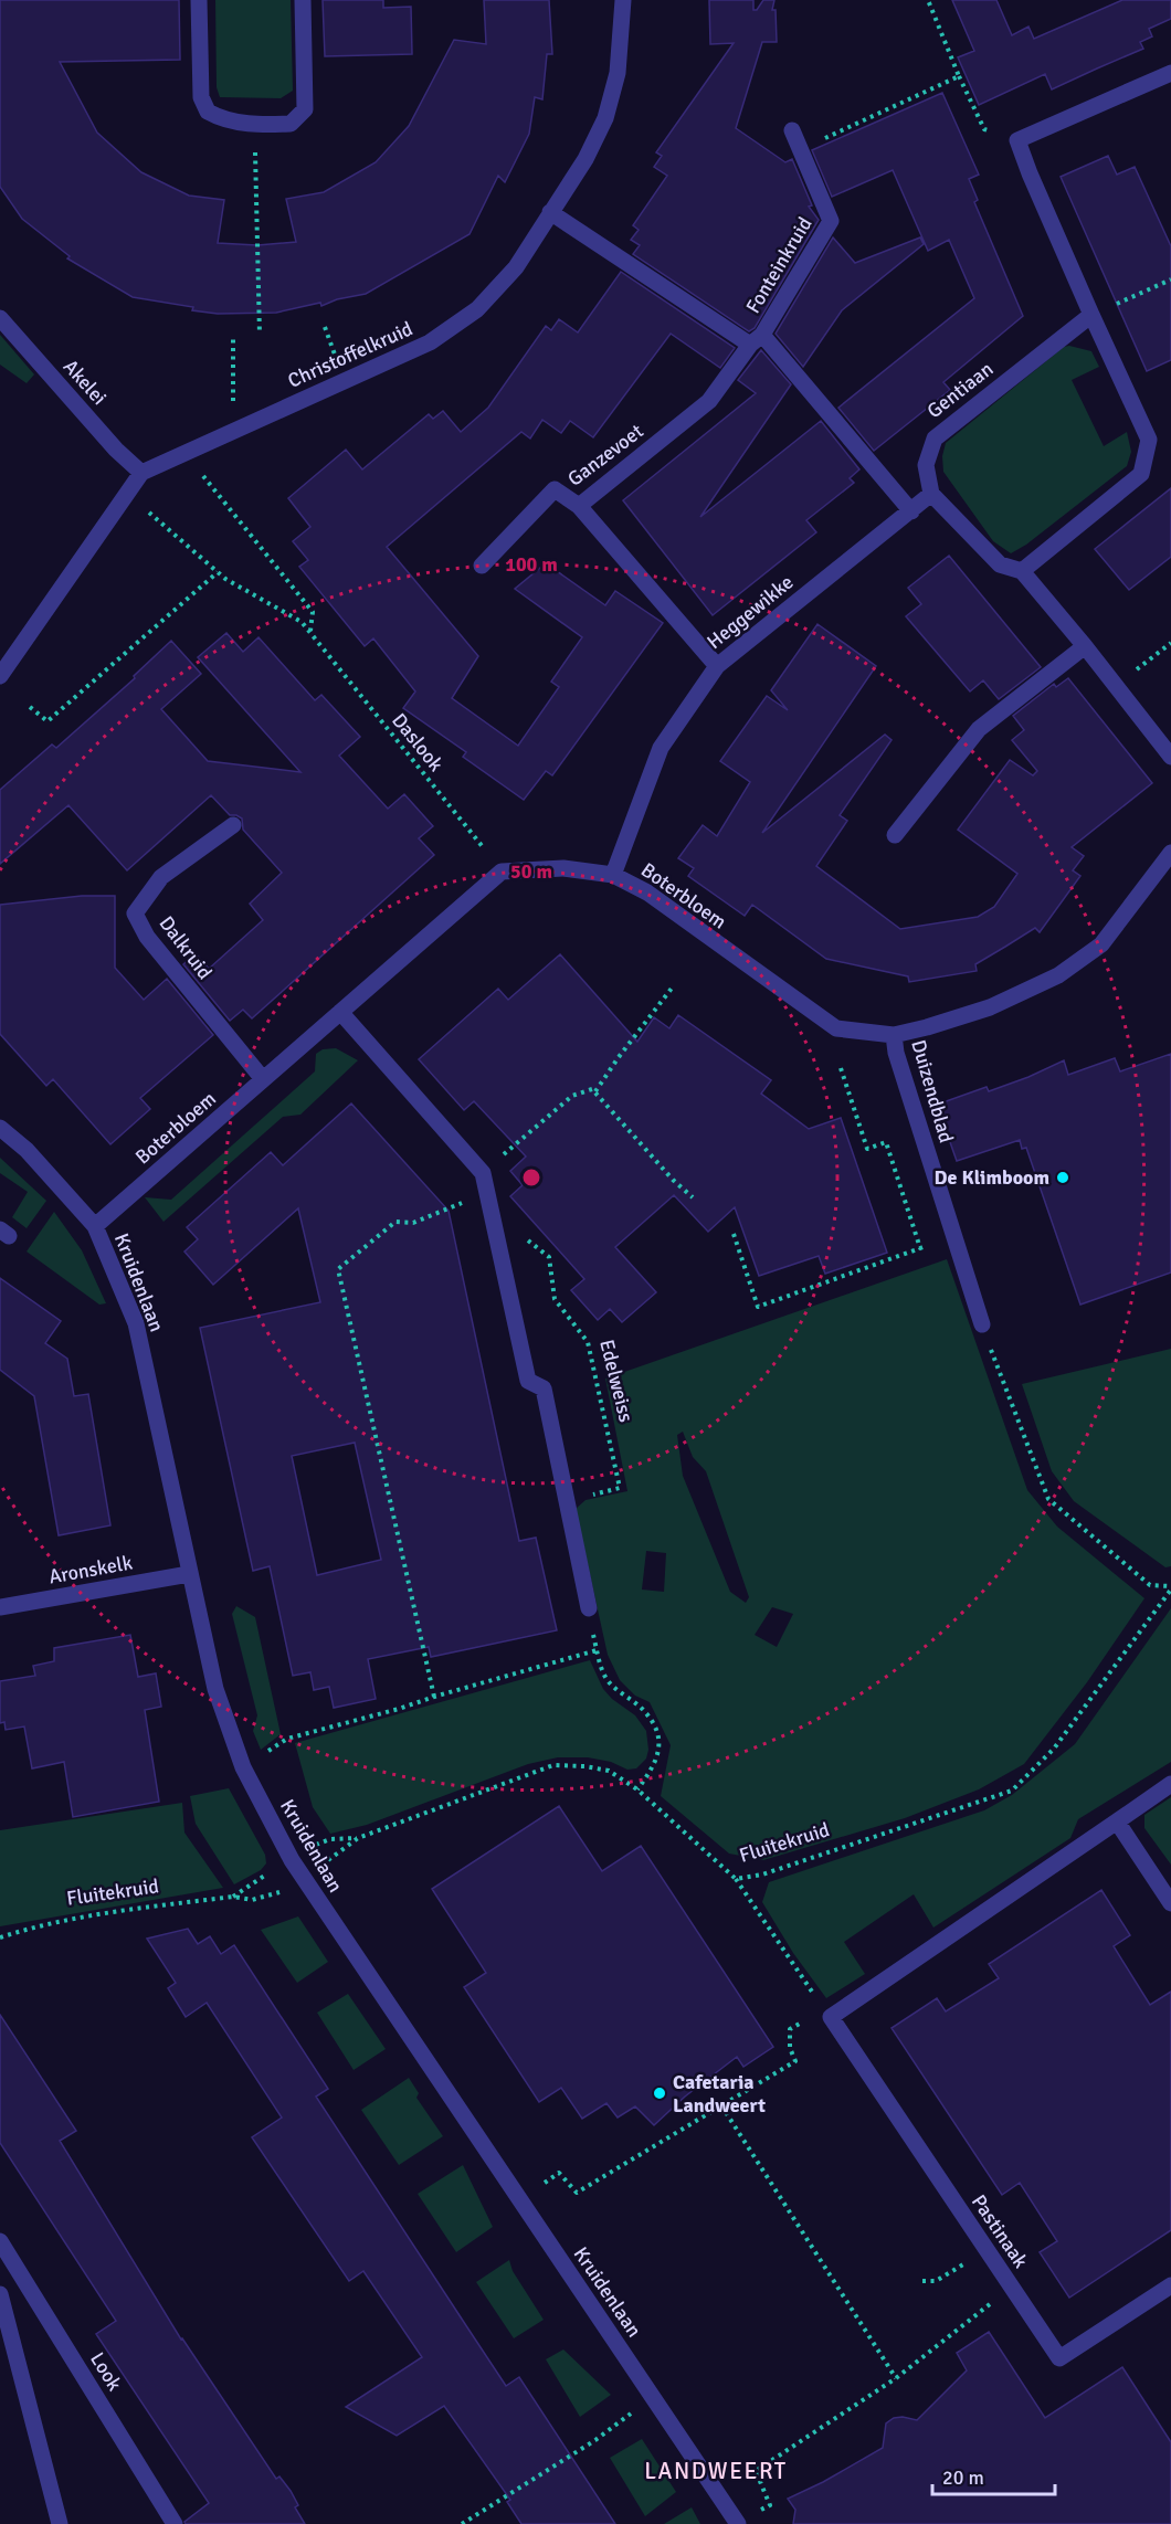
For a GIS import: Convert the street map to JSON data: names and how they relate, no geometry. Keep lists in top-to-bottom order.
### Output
{
  "streets": {
    "street": [
      "Fonteinkruid",
      "Christoffelkruid",
      "Akelei",
      "Gentiaan",
      "Ganzevoet",
      "Heggewikke",
      "Boterbloem",
      "Dalkruid",
      "Duizendblad",
      "Kruidenlaan",
      "Aronskelk",
      "Pastinaak",
      "Look"
    ],
    "path": ["Daslook", "Edelweiss", "Fluitekruid"]
  },
  "crossings": [
    ["Fonteinkruid", "Ganzevoet"],
    ["Christoffelkruid", "Akelei"],
    ["Christoffelkruid", "Daslook"],
    ["Akelei", "Daslook"],
    ["Gentiaan", "Heggewikke"],
    ["Heggewikke", "Boterbloem"],
    ["Daslook", "Boterbloem"],
    ["Boterbloem", "Dalkruid"],
    ["Boterbloem", "Duizendblad"],
    ["Boterbloem", "Kruidenlaan"],
    ["Kruidenlaan", "Aronskelk"]
  ],
  "districts": ["LANDWEERT"],
  "places": ["De Klimboom", "Cafetaria Landweert"],
  "scale_bar": "20 m",
  "rings": ["100 m", "50 m"]
}
